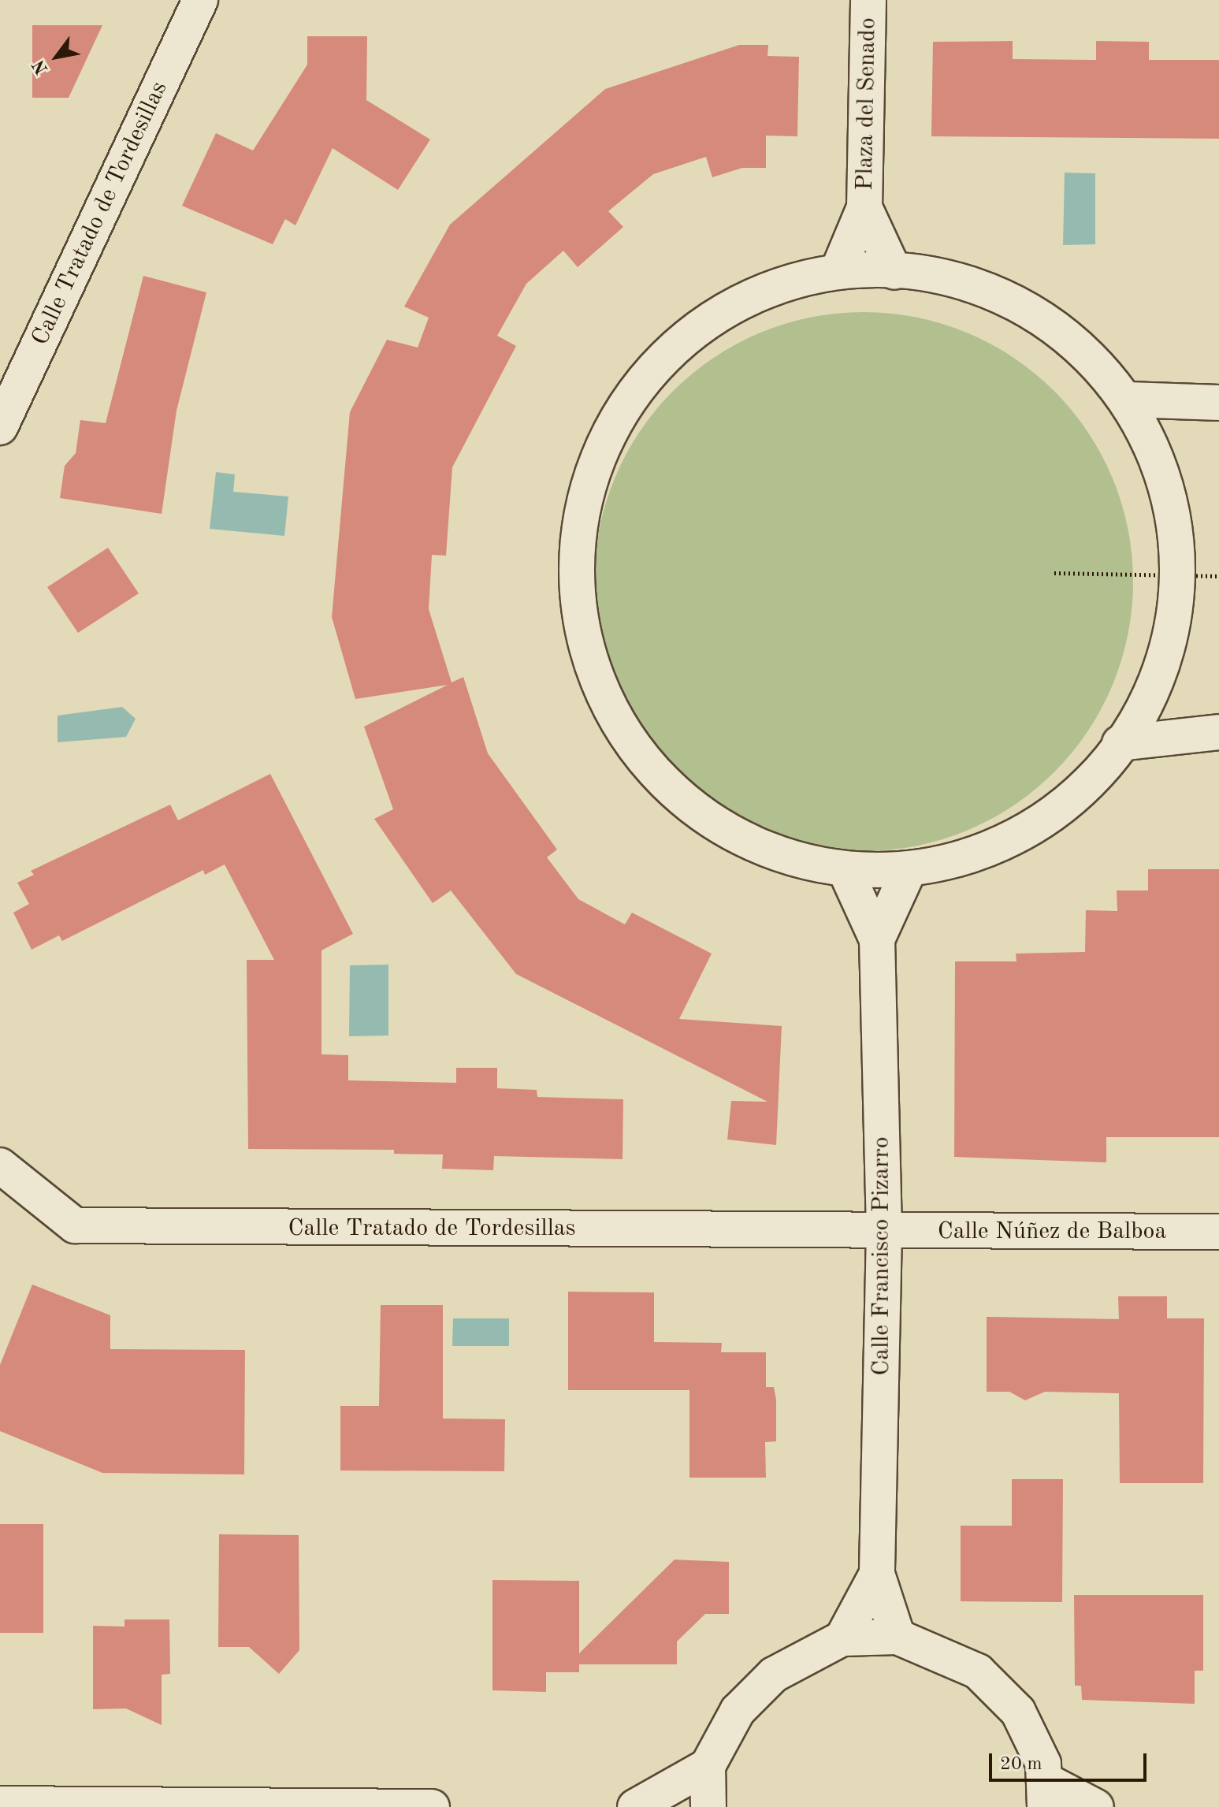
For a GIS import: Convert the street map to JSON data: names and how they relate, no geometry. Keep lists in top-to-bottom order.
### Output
{
  "streets": {
    "street": [
      "Plaza del Senado",
      "Calle Tratado de Tordesillas",
      "Calle Núñez de Balboa",
      "Calle Francisco Pizarro"
    ]
  },
  "crossings": [
    ["Calle Tratado de Tordesillas", "Calle Núñez de Balboa"],
    ["Calle Tratado de Tordesillas", "Calle Francisco Pizarro"],
    ["Calle Núñez de Balboa", "Calle Francisco Pizarro"]
  ],
  "scale_bar": "20 m",
  "north": "bottom left"
}
